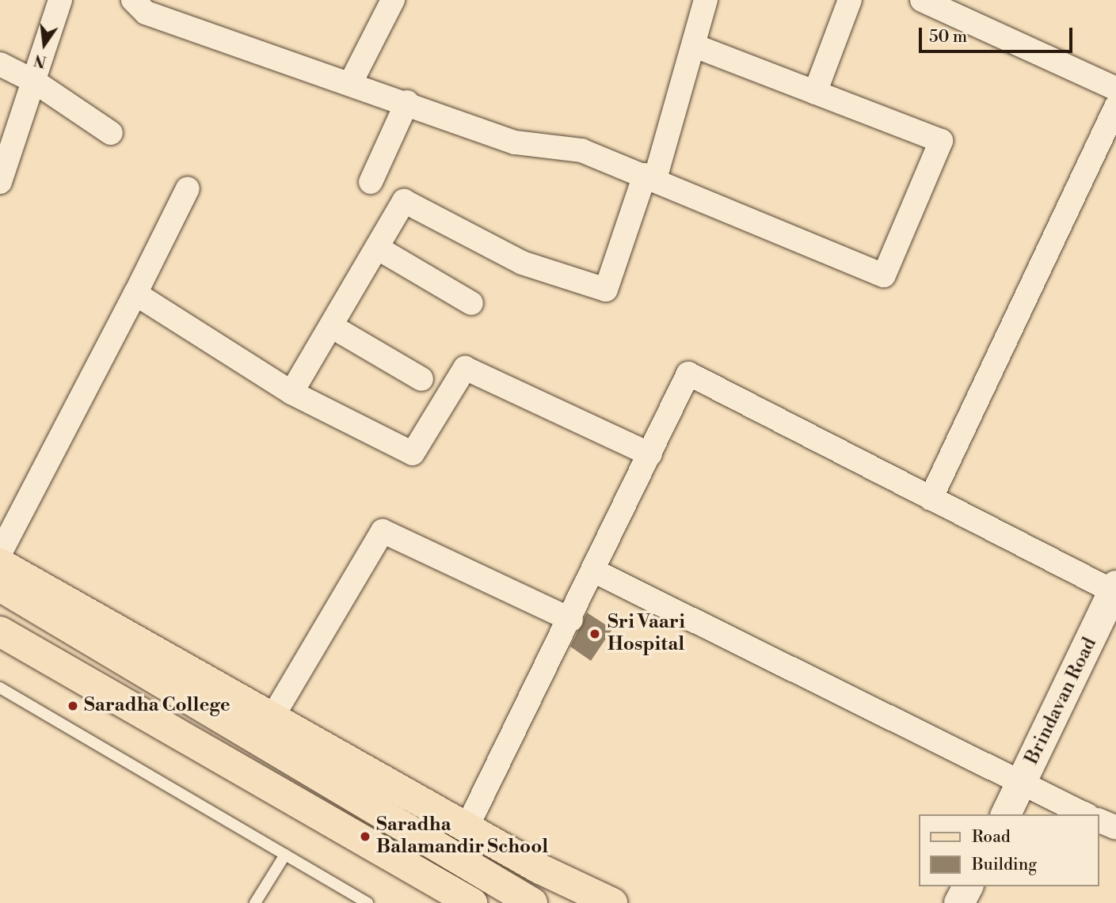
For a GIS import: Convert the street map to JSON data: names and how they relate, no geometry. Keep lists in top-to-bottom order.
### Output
{
  "streets": {
    "street": ["Brindavan Road"]
  },
  "places": ["Sri Vaari Hospital", "Saradha College", "Saradha Balamandir School"],
  "legend": ["Road", "Building"],
  "scale_bar": "50 m",
  "north": "bottom"
}
